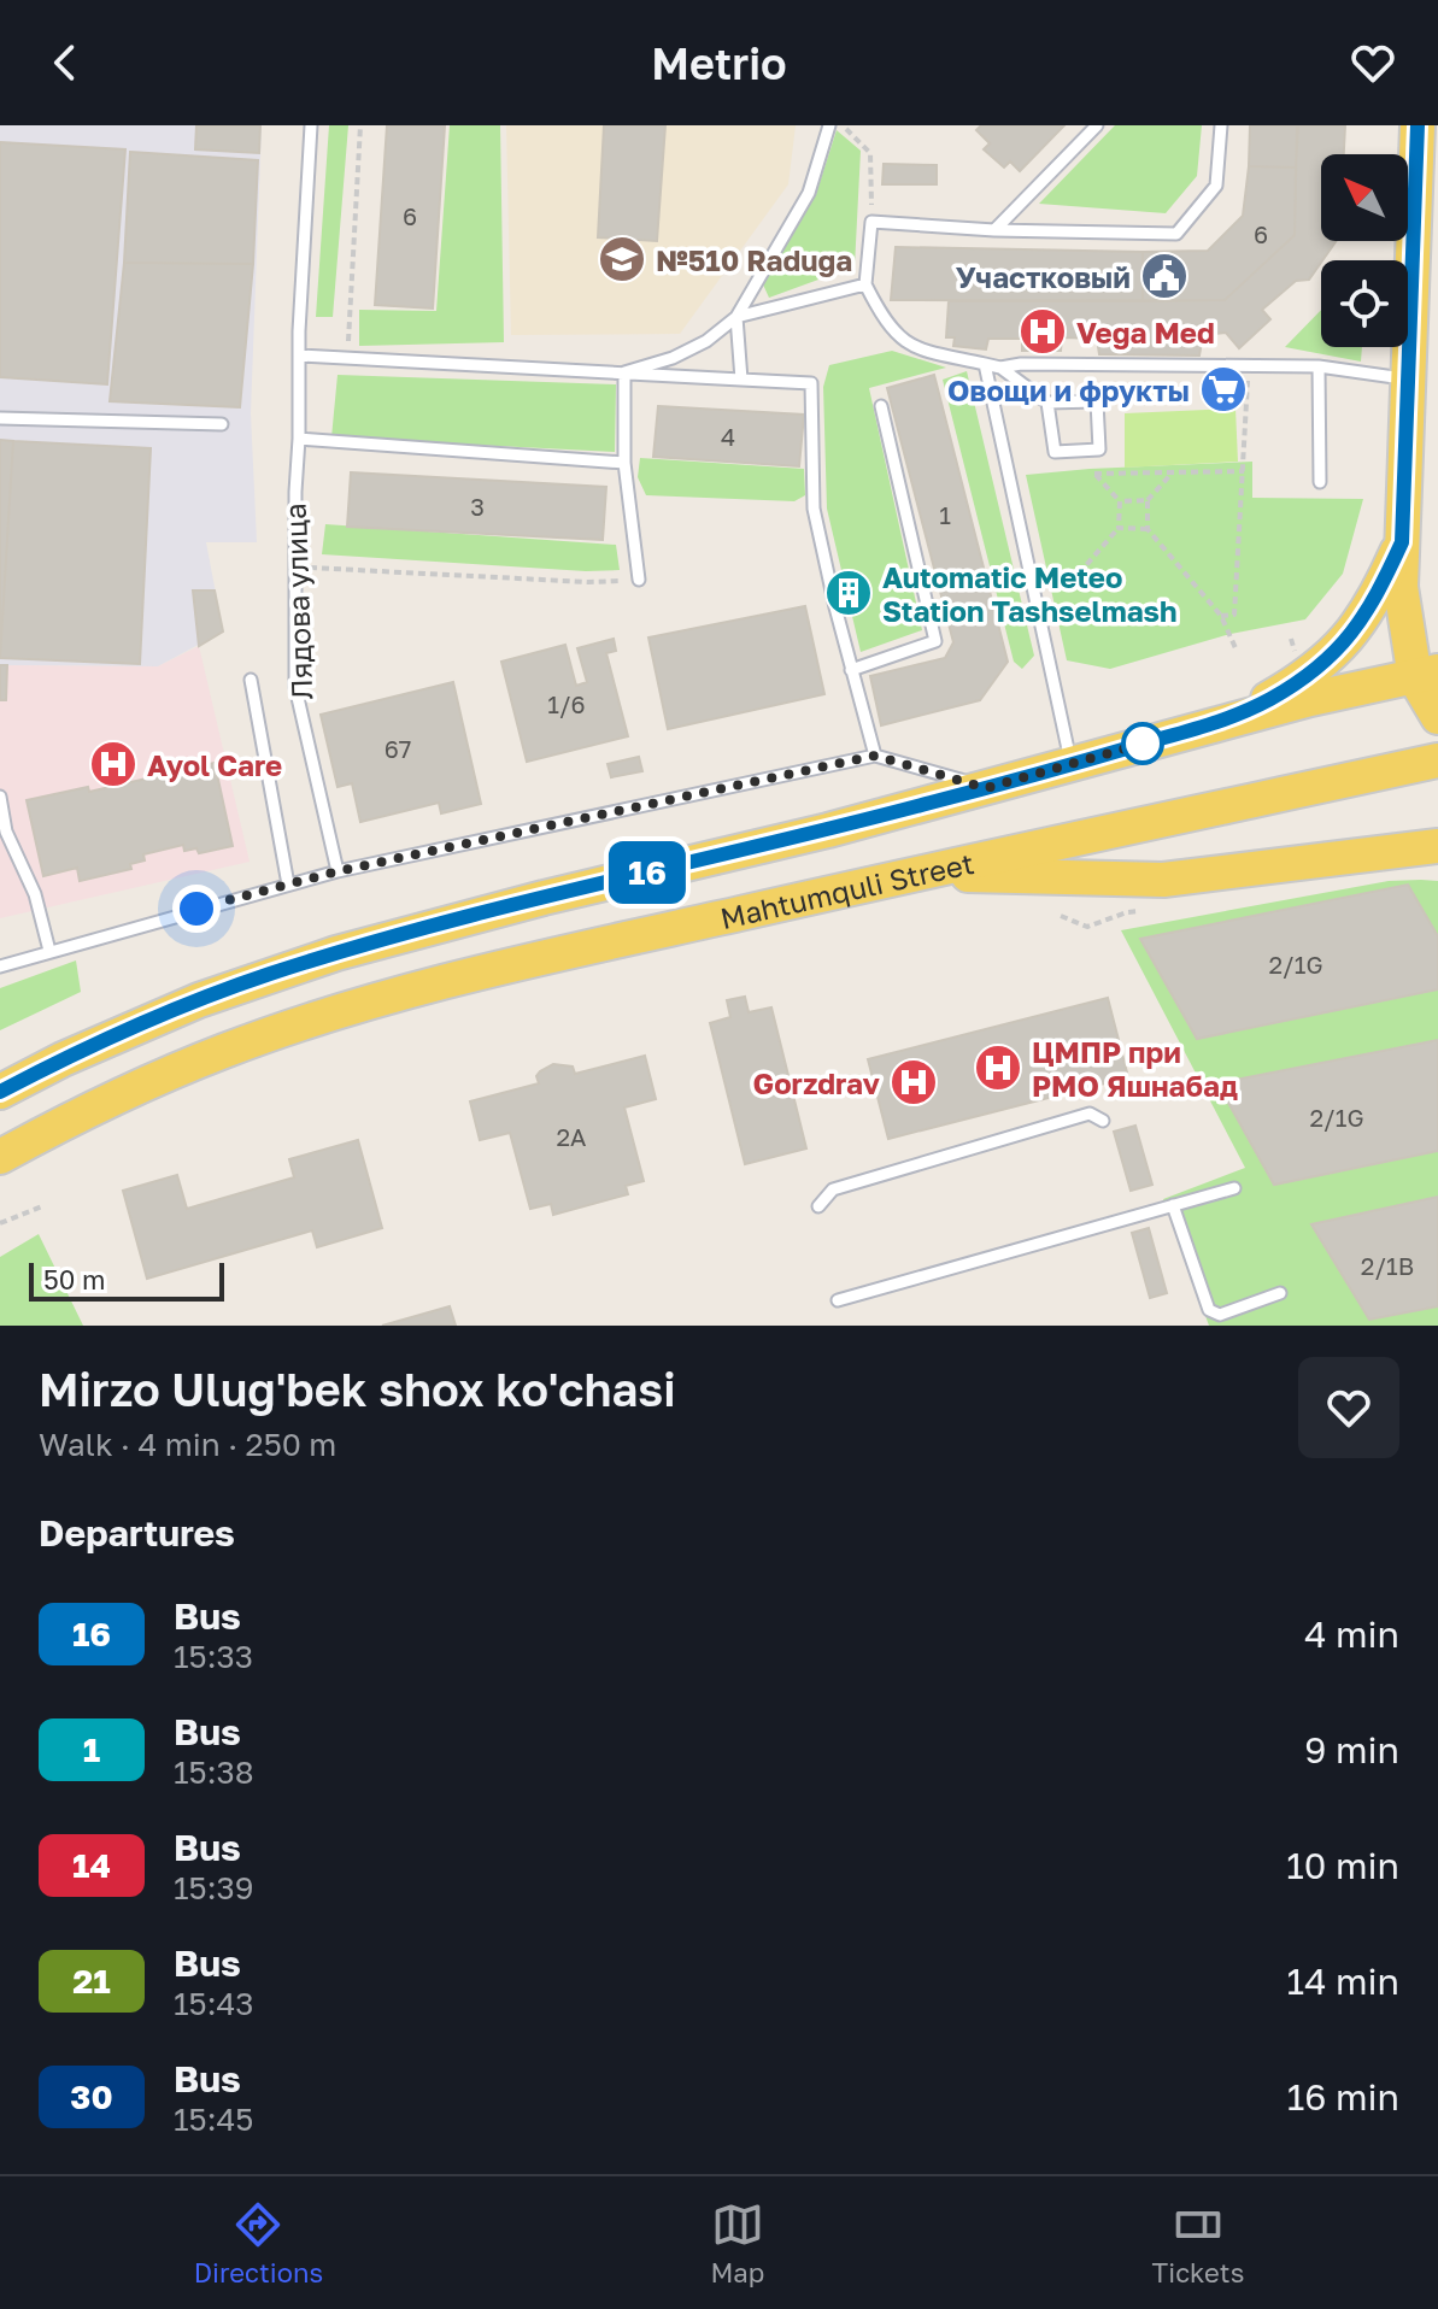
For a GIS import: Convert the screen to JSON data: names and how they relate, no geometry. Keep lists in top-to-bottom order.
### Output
{
  "streets": {
    "main road": ["Mahtumquli Street"],
    "lane": ["Лядова улица"]
  },
  "places": {
    "school or university": ["№510 Raduga"],
    "public building": ["Участковый"],
    "hospital": [
      "Vega Med",
      "Ayol Care",
      "ЦМПР при РМО Яшнабад",
      "Gorzdrav"
    ],
    "supermarket": ["Овощи и фрукты"],
    "building": ["Automatic Meteo Station Tashselmash"]
  },
  "lines": ["bus line 16"],
  "house_numbers": [
    "6",
    "6",
    "4",
    "3",
    "1",
    "1/6",
    "67",
    "2/1G",
    "2/1G",
    "2A",
    "2/1B"
  ],
  "scale_bar": "50 m",
  "north": "top left",
  "page": {
    "header": "Metrio",
    "on_map": "16",
    "scale": "50 m",
    "heading": [
      ["Mirzo Ulug'bek shox ko'chasi", "Walk · 4 min · 250 m"],
      "Departures"
    ],
    "list": [
      {
        "mark": "16",
        "name": "Bus",
        "note": "15:33",
        "value": "4 min"
      },
      {
        "mark": "1",
        "name": "Bus",
        "note": "15:38",
        "value": "9 min"
      },
      {
        "mark": "14",
        "name": "Bus",
        "note": "15:39",
        "value": "10 min"
      },
      {
        "mark": "21",
        "name": "Bus",
        "note": "15:43",
        "value": "14 min"
      },
      {
        "mark": "30",
        "name": "Bus",
        "note": "15:45",
        "value": "16 min"
      }
    ],
    "tabs": ["Directions", "Map", "Tickets"]
  }
}
